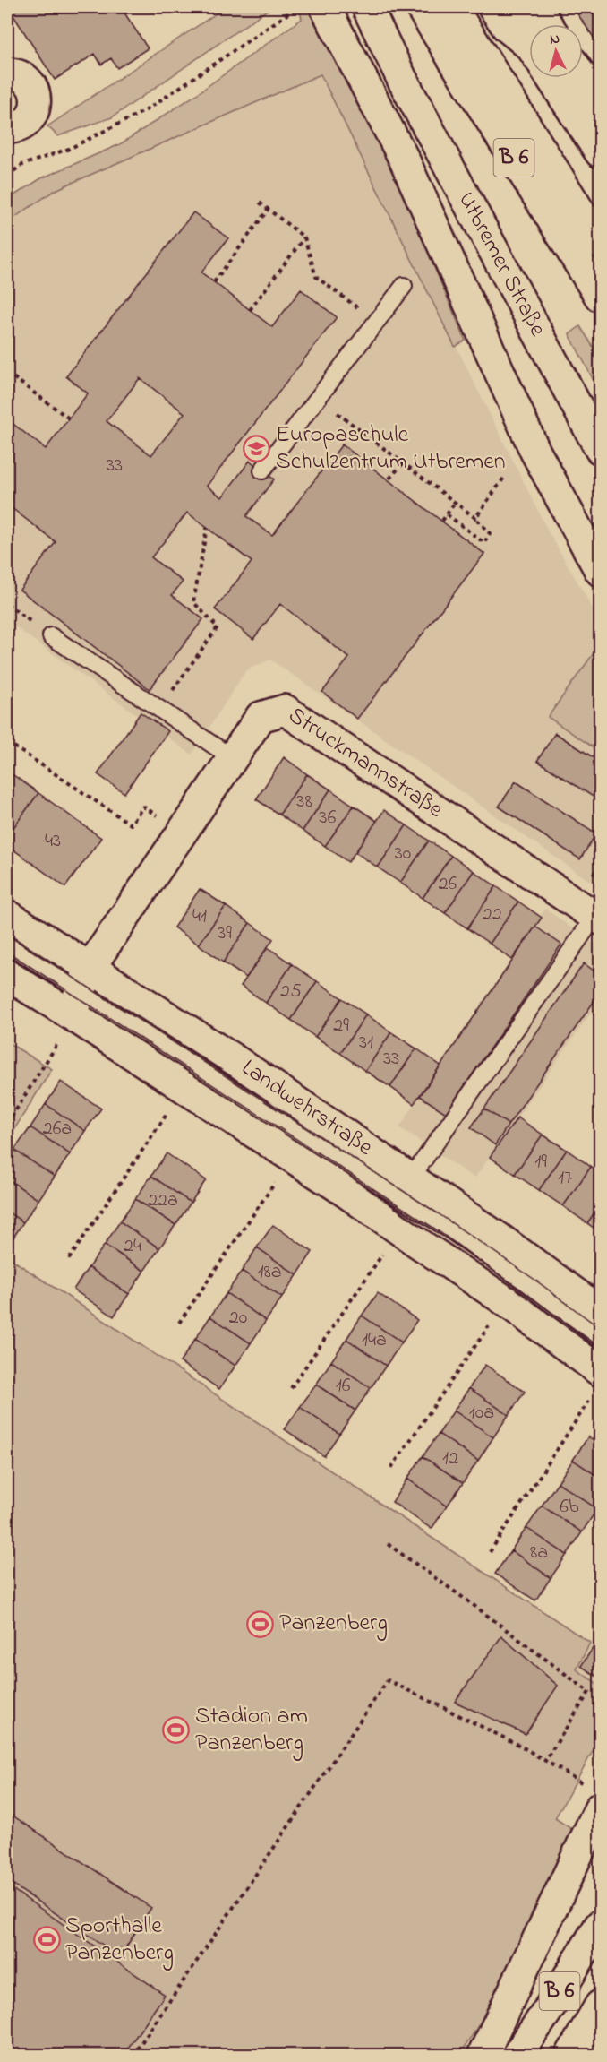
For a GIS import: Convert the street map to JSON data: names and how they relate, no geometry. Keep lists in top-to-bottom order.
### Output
{
  "streets": {
    "main road": [
      "B 6",
      "Utbremer Straße",
      "Struckmannstraße",
      "Landwehrstraße"
    ]
  },
  "crossings": [
    ["Struckmannstraße", "Landwehrstraße"]
  ],
  "places": {
    "school or university": ["Europaschule Schulzentrum Utbremen"],
    "sports": ["Panzenberg", "Stadion am Panzenberg", "Sporthalle Panzenberg"]
  },
  "house_numbers": [
    "33",
    "38",
    "36",
    "43",
    "30",
    "26",
    "22",
    "41",
    "39",
    "25",
    "29",
    "31",
    "33",
    "26a",
    "19",
    "17",
    "22a",
    "24",
    "18a",
    "20",
    "14a",
    "16",
    "10a",
    "12",
    "6b",
    "8a"
  ],
  "north": "top"
}
